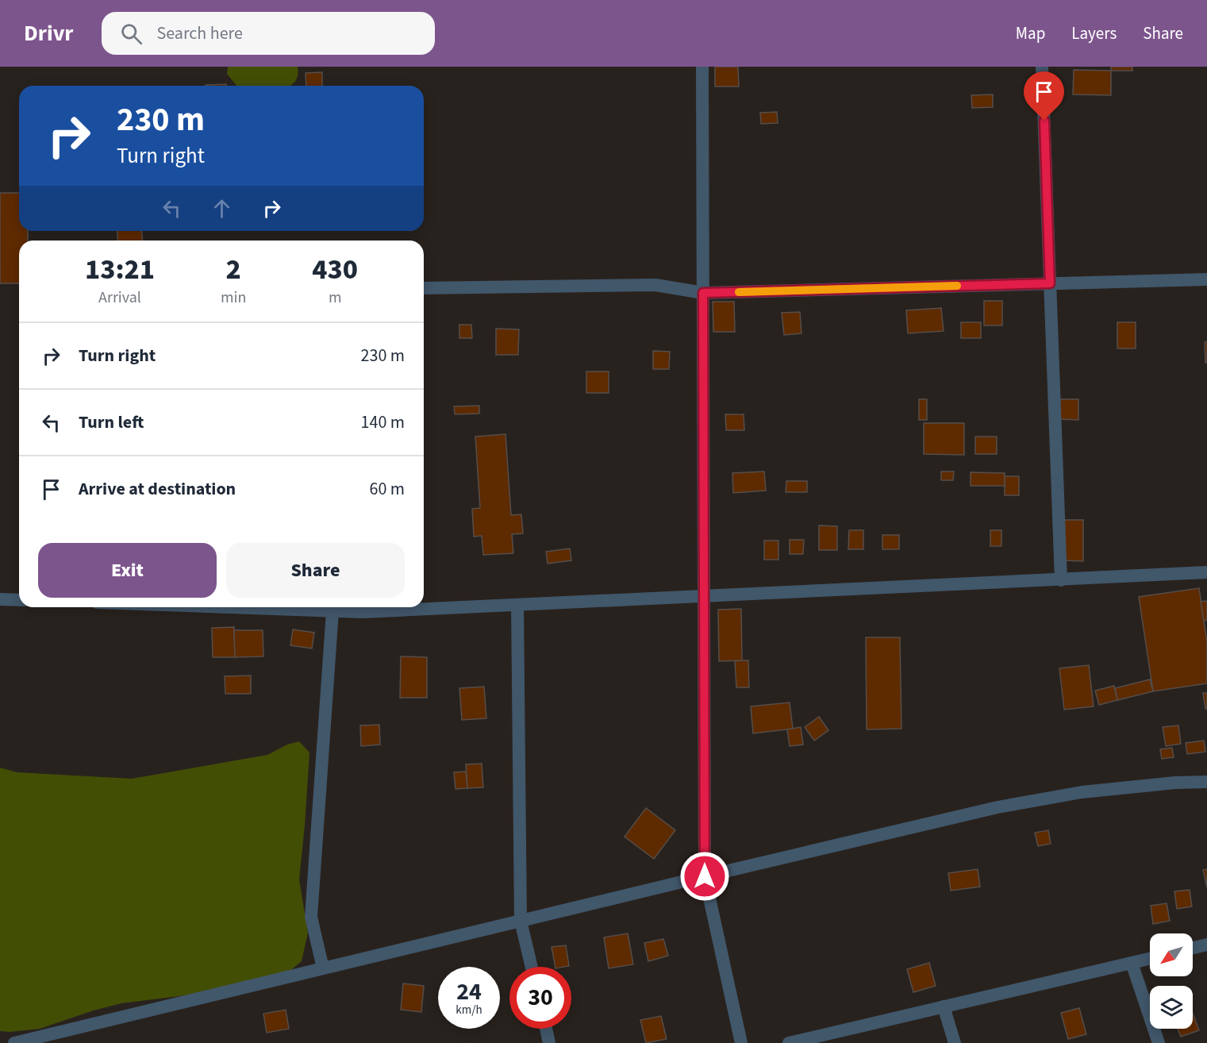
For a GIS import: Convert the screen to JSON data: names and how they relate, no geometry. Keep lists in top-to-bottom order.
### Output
{
  "north": "bottom left",
  "page": {
    "header": "Drivr",
    "search": "Search here",
    "nav": ["Map", "Layers", "Share"],
    "turn": ["230 m", "Turn right"],
    "eta": [
      "13:21",
      "Arrival",
      "2",
      "min",
      "430",
      "m"
    ],
    "list": [
      {
        "name": "Turn right",
        "value": "230 m"
      },
      {
        "name": "Turn left",
        "value": "140 m"
      },
      {
        "name": "Arrive at destination",
        "value": "60 m"
      }
    ],
    "buttons": ["Exit", "Share"],
    "speed": "24 km/h",
    "limit": "30"
  }
}
